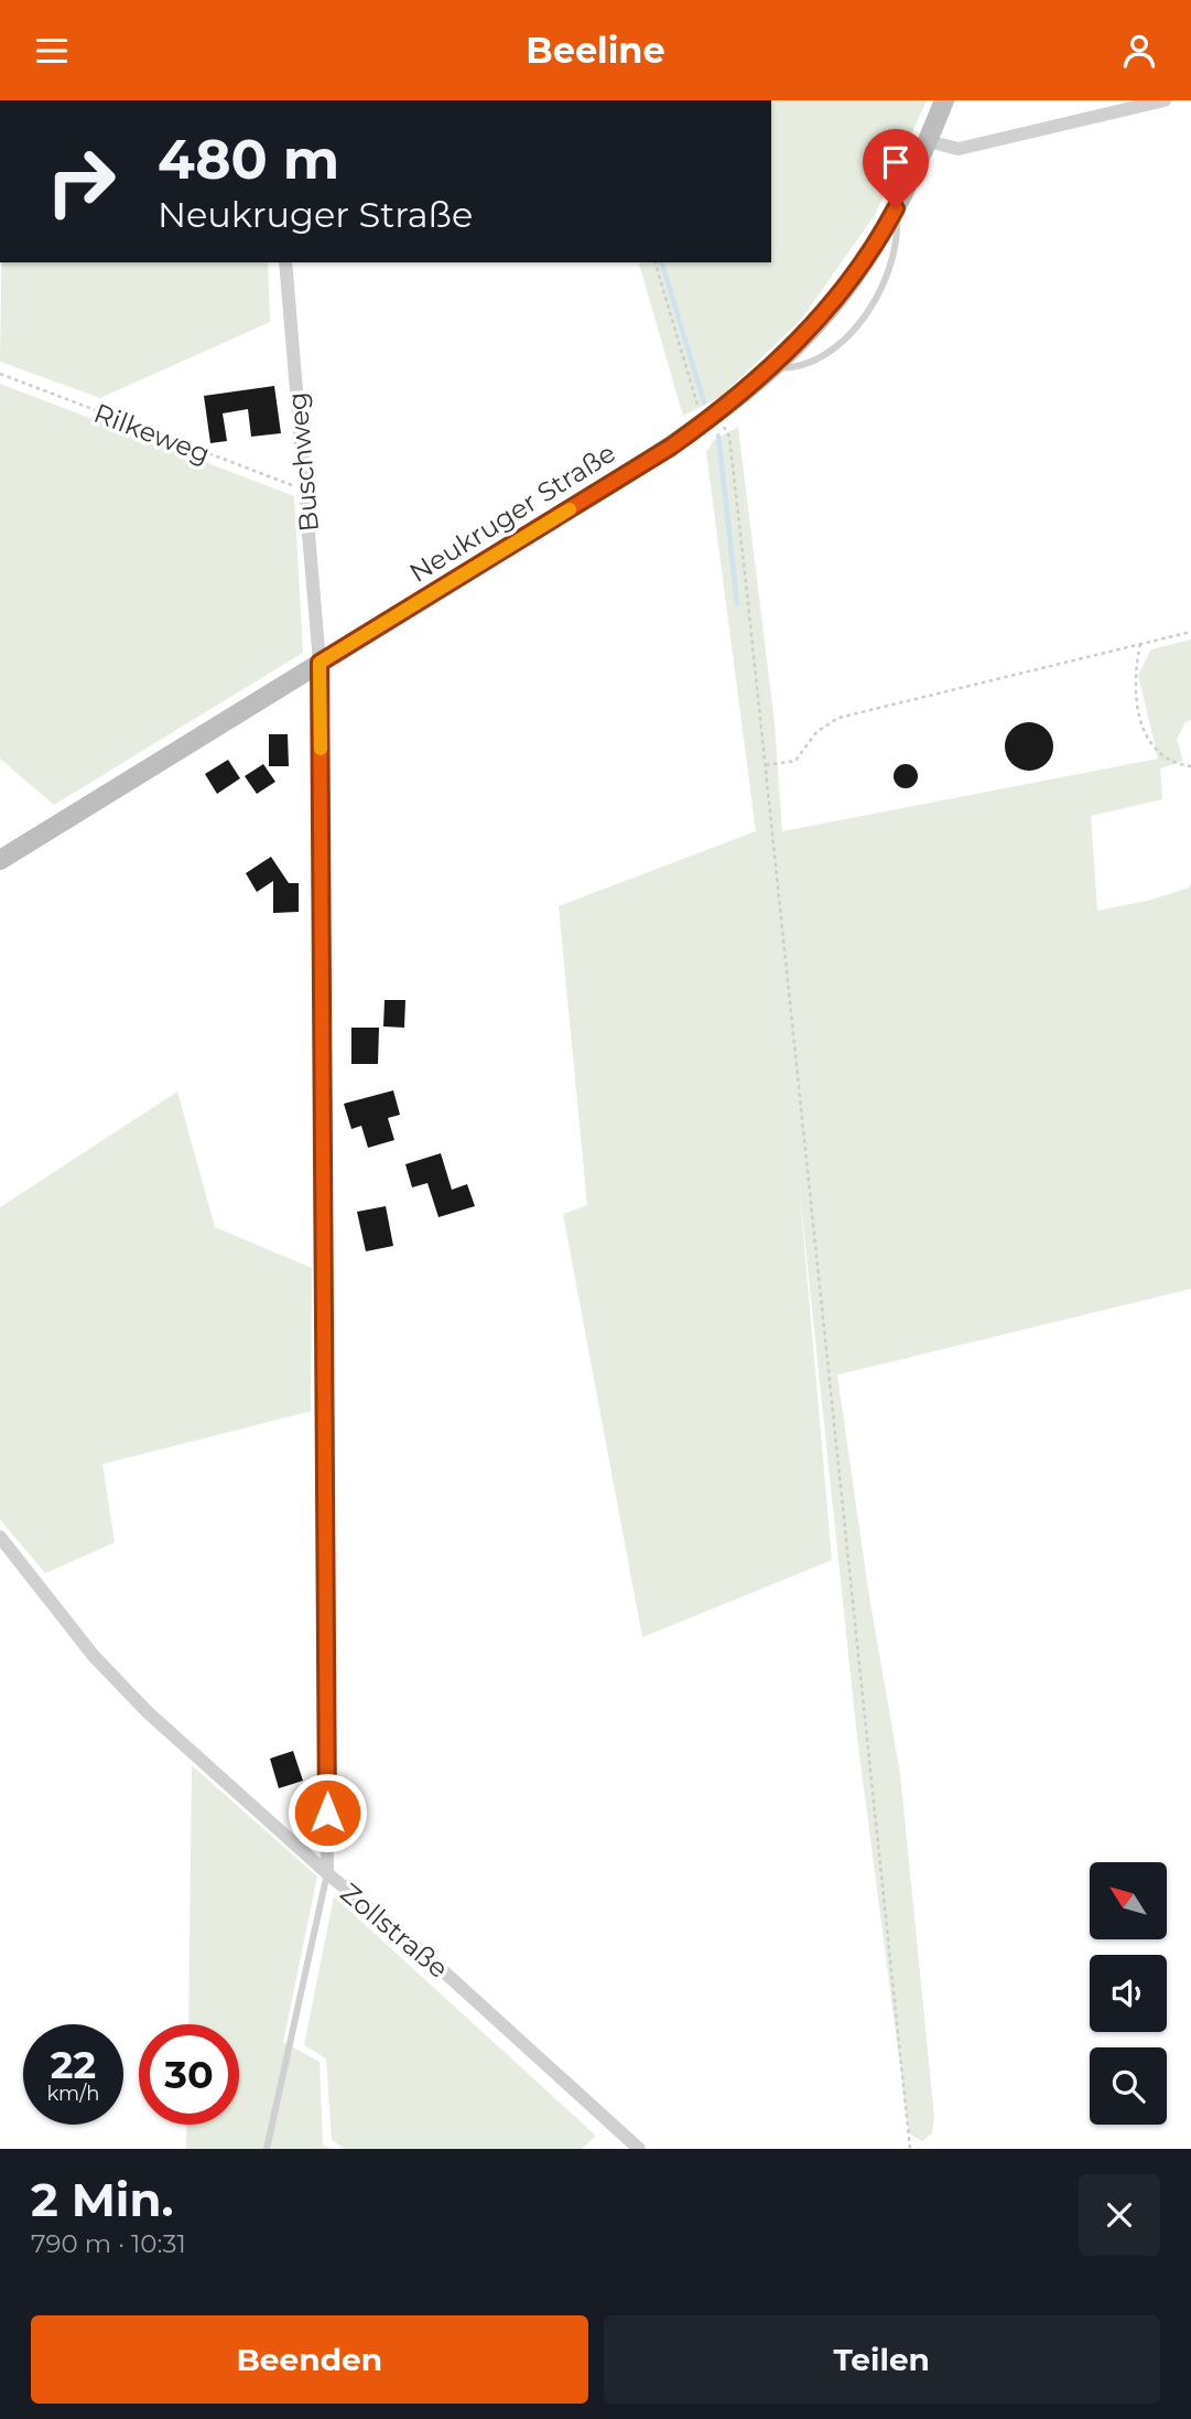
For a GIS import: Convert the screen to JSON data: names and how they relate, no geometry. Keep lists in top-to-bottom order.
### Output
{
  "streets": {
    "street": ["Buschweg", "Neukruger Straße", "Zollstraße"],
    "path": ["Rilkeweg"]
  },
  "crossings": [
    ["Rilkeweg", "Buschweg"],
    ["Buschweg", "Neukruger Straße"],
    ["Buschweg", "Zollstraße"]
  ],
  "north": "top left",
  "page": {
    "header": "Beeline",
    "turn": ["480 m", "Neukruger Straße"],
    "speed": "22 km/h",
    "limit": "30",
    "heading": ["2 Min.", "790 m · 10:31"],
    "buttons": ["Beenden", "Teilen"]
  }
}
